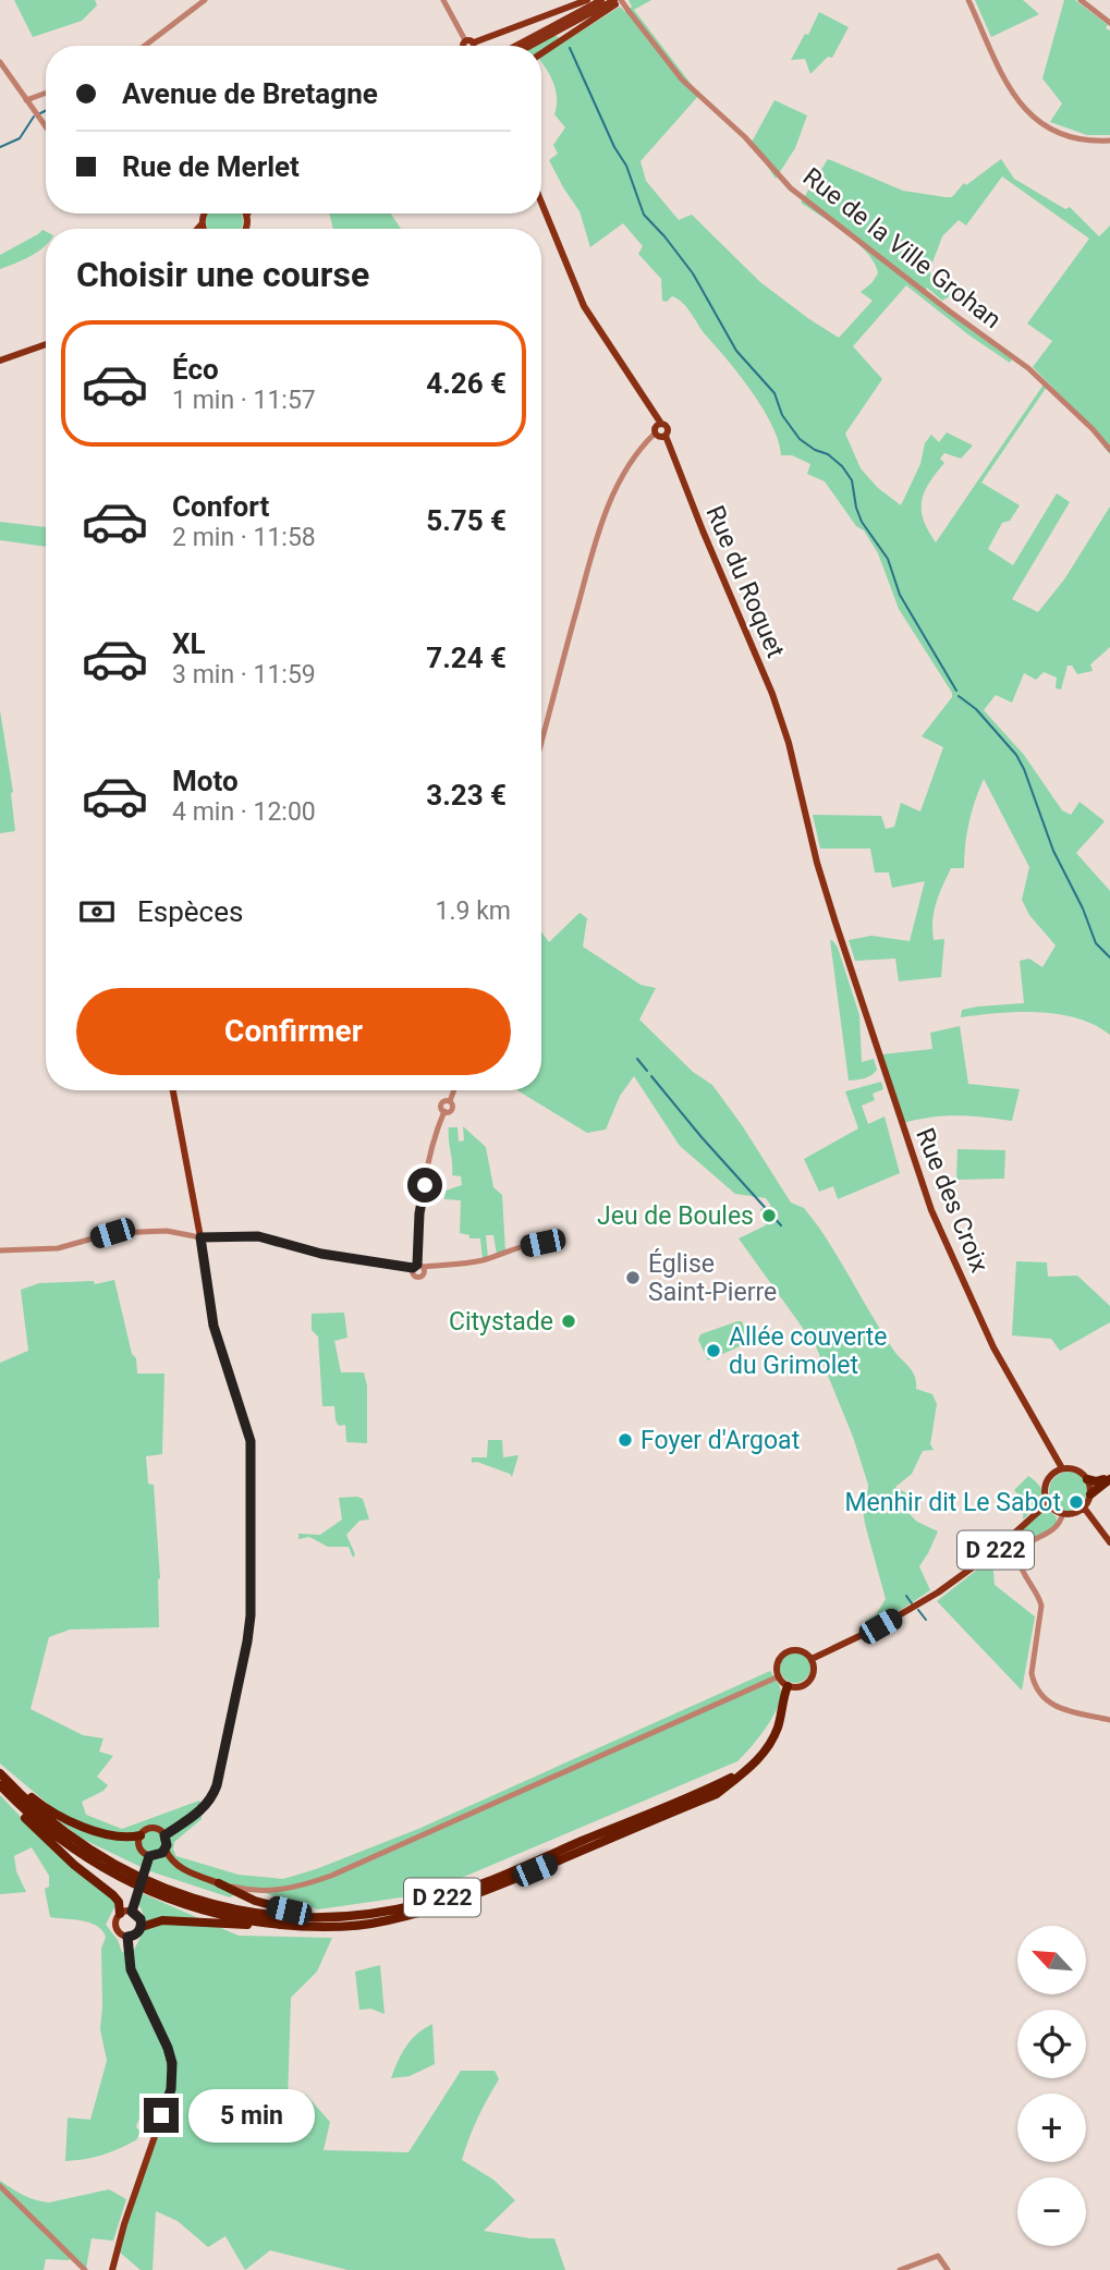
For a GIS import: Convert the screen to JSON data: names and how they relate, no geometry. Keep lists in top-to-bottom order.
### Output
{
  "streets": {
    "highway": ["D 222"],
    "main road": ["Rue du Roquet", "Rue des Croix"],
    "street": ["Rue de la Ville Grohan"]
  },
  "crossings": [
    ["Rue du Roquet", "Rue des Croix"],
    ["Rue des Croix", "D 222"]
  ],
  "places": [
    "Jeu de Boules",
    "Église Saint-Pierre",
    "Citystade",
    "Allée couverte du Grimolet",
    "Foyer d'Argoat",
    "Menhir dit Le Sabot"
  ],
  "north": "top left",
  "page": {
    "banner": ["Avenue de Bretagne", "Rue de Merlet"],
    "heading": "Choisir une course",
    "list": [
      {
        "name": "Éco",
        "note": "1 min · 11:57",
        "value": "4.26 €"
      },
      {
        "name": "Confort",
        "note": "2 min · 11:58",
        "value": "5.75 €"
      },
      {
        "name": "XL",
        "note": "3 min · 11:59",
        "value": "7.24 €"
      },
      {
        "name": "Moto",
        "note": "4 min · 12:00",
        "value": "3.23 €"
      }
    ],
    "pay": ["Espèces", "1.9 km"],
    "buttons": "Confirmer",
    "map_buttons": ["+", "−"],
    "bubble": "5 min"
  }
}
